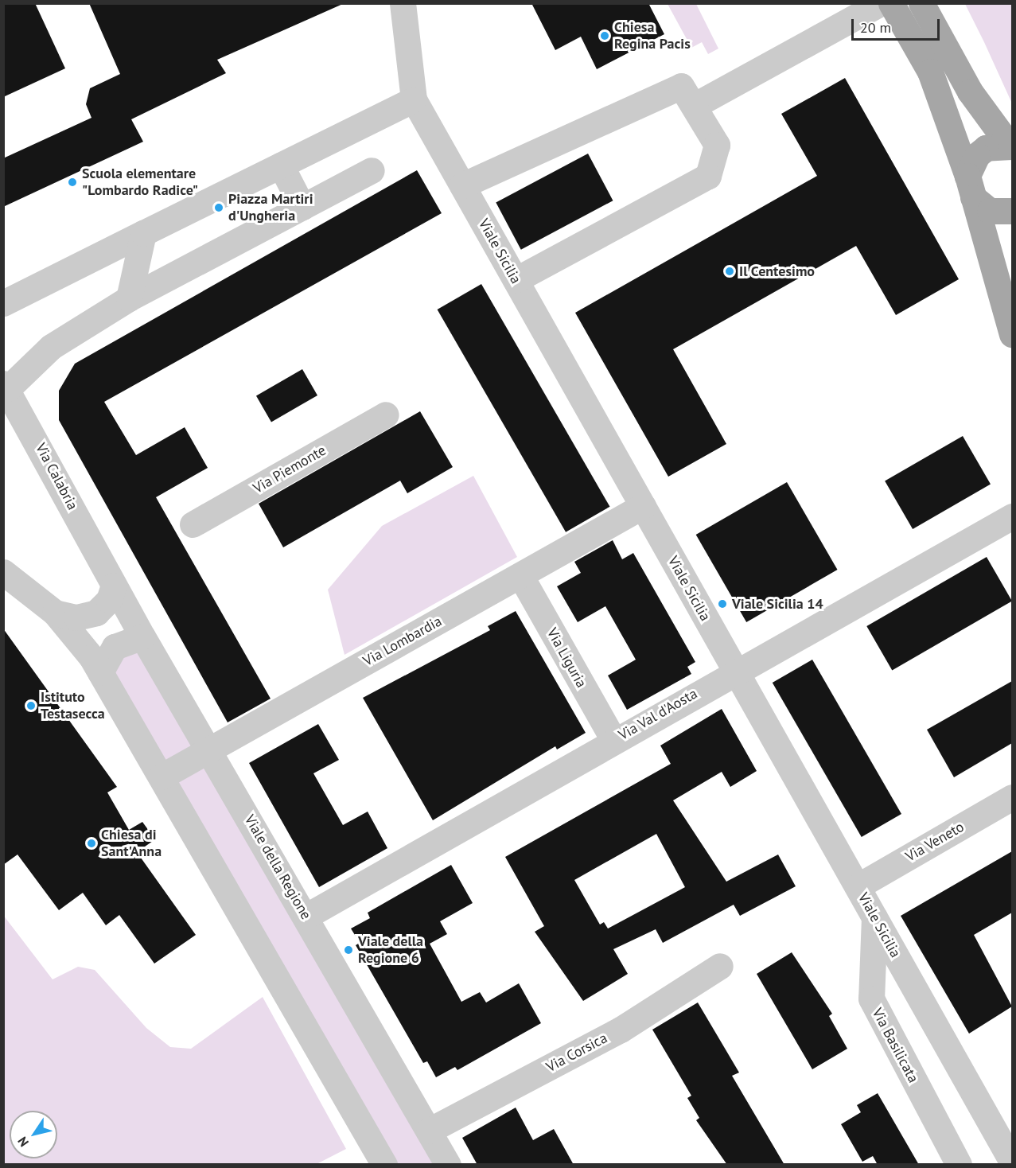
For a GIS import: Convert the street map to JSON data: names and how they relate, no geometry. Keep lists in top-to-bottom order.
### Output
{
  "streets": {
    "street": [
      "Viale Sicilia",
      "Via Piemonte",
      "Via Calabria",
      "Via Lombardia",
      "Via Liguria",
      "Via Val d'Aosta",
      "Via Veneto",
      "Viale della Regione",
      "Via Basilicata",
      "Via Corsica"
    ]
  },
  "crossings": [
    ["Viale Sicilia", "Via Lombardia"],
    ["Viale Sicilia", "Via Val d'Aosta"],
    ["Viale Sicilia", "Via Veneto"],
    ["Viale Sicilia", "Via Basilicata"],
    ["Via Calabria", "Viale della Regione"],
    ["Via Lombardia", "Via Liguria"],
    ["Via Lombardia", "Viale della Regione"],
    ["Via Liguria", "Via Val d'Aosta"],
    ["Via Val d'Aosta", "Viale della Regione"],
    ["Viale della Regione", "Via Corsica"]
  ],
  "places": [
    "Chiesa Regina Pacis",
    "Scuola elementare \"Lombardo Radice\"",
    "Piazza Martiri d'Ungheria",
    "Il Centesimo",
    "Viale Sicilia 14",
    "Istituto Testasecca",
    "Chiesa di Sant'Anna",
    "Viale della Regione 6"
  ],
  "scale_bar": "20 m",
  "north": "bottom left"
}
